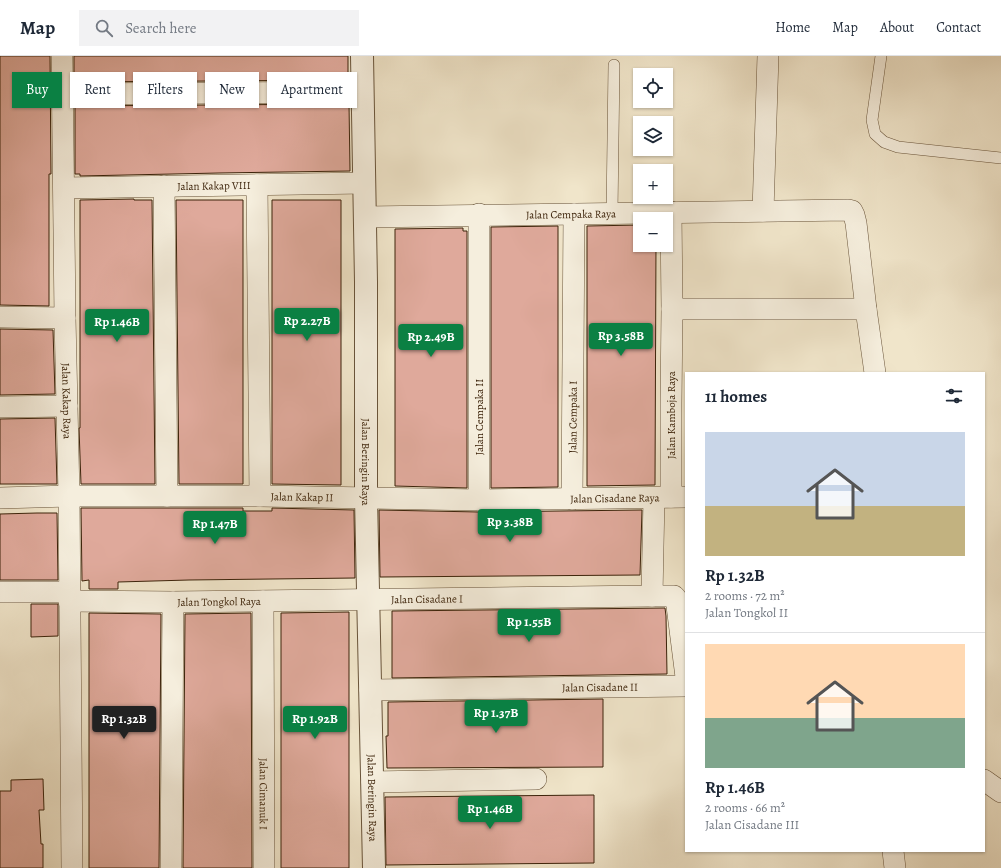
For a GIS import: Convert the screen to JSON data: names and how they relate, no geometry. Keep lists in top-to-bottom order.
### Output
{
  "streets": {
    "street": [
      "Jalan Kakap VIII",
      "Jalan Cempaka Raya",
      "Jalan Kakap Raya",
      "Jalan Kamboja Raya",
      "Jalan Cempaka II",
      "Jalan Cempaka I",
      "Jalan Beringin Raya",
      "Jalan Kakap II",
      "Jalan Cisadane Raya",
      "Jalan Cisadane I",
      "Jalan Tongkol Raya",
      "Jalan Cisadane II",
      "Jalan Cimanuk I"
    ]
  },
  "crossings": [
    ["Jalan Kakap VIII", "Jalan Kakap Raya"],
    ["Jalan Kakap VIII", "Jalan Beringin Raya"],
    ["Jalan Cempaka Raya", "Jalan Cempaka II"],
    ["Jalan Cempaka Raya", "Jalan Cempaka I"],
    ["Jalan Cempaka Raya", "Jalan Beringin Raya"],
    ["Jalan Kakap Raya", "Jalan Kakap II"],
    ["Jalan Kakap Raya", "Jalan Tongkol Raya"],
    ["Jalan Kamboja Raya", "Jalan Cisadane Raya"],
    ["Jalan Cempaka II", "Jalan Cisadane Raya"],
    ["Jalan Cempaka I", "Jalan Cisadane Raya"],
    ["Jalan Beringin Raya", "Jalan Kakap II"],
    ["Jalan Beringin Raya", "Jalan Cisadane Raya"],
    ["Jalan Beringin Raya", "Jalan Cisadane I"],
    ["Jalan Beringin Raya", "Jalan Tongkol Raya"],
    ["Jalan Beringin Raya", "Jalan Cisadane II"],
    ["Jalan Kakap II", "Jalan Cisadane Raya"],
    ["Jalan Cisadane I", "Jalan Tongkol Raya"],
    ["Jalan Tongkol Raya", "Jalan Cimanuk I"]
  ],
  "page": {
    "header": "Map",
    "search": "Search here",
    "nav": [
      "Home",
      "Map",
      "About",
      "Contact"
    ],
    "map_buttons": ["+", "−"],
    "chip": [
      "Buy",
      "Rent",
      "Filters",
      "New",
      "Apartment"
    ],
    "price": [
      "Rp 2.27B",
      "Rp 1.46B",
      "Rp 3.58B",
      "Rp 2.49B",
      "Rp 3.38B",
      "Rp 1.47B",
      "Rp 1.55B",
      "Rp 1.37B",
      "Rp 1.32B",
      "Rp 1.92B",
      "Rp 1.46B"
    ],
    "heading": "11 homes",
    "list": [
      {
        "name": "Rp 1.32B",
        "note": "2 rooms · 72 m² · Jalan Tongkol II"
      },
      {
        "name": "Rp 1.46B",
        "note": "2 rooms · 66 m² · Jalan Cisadane III"
      }
    ]
  }
}
